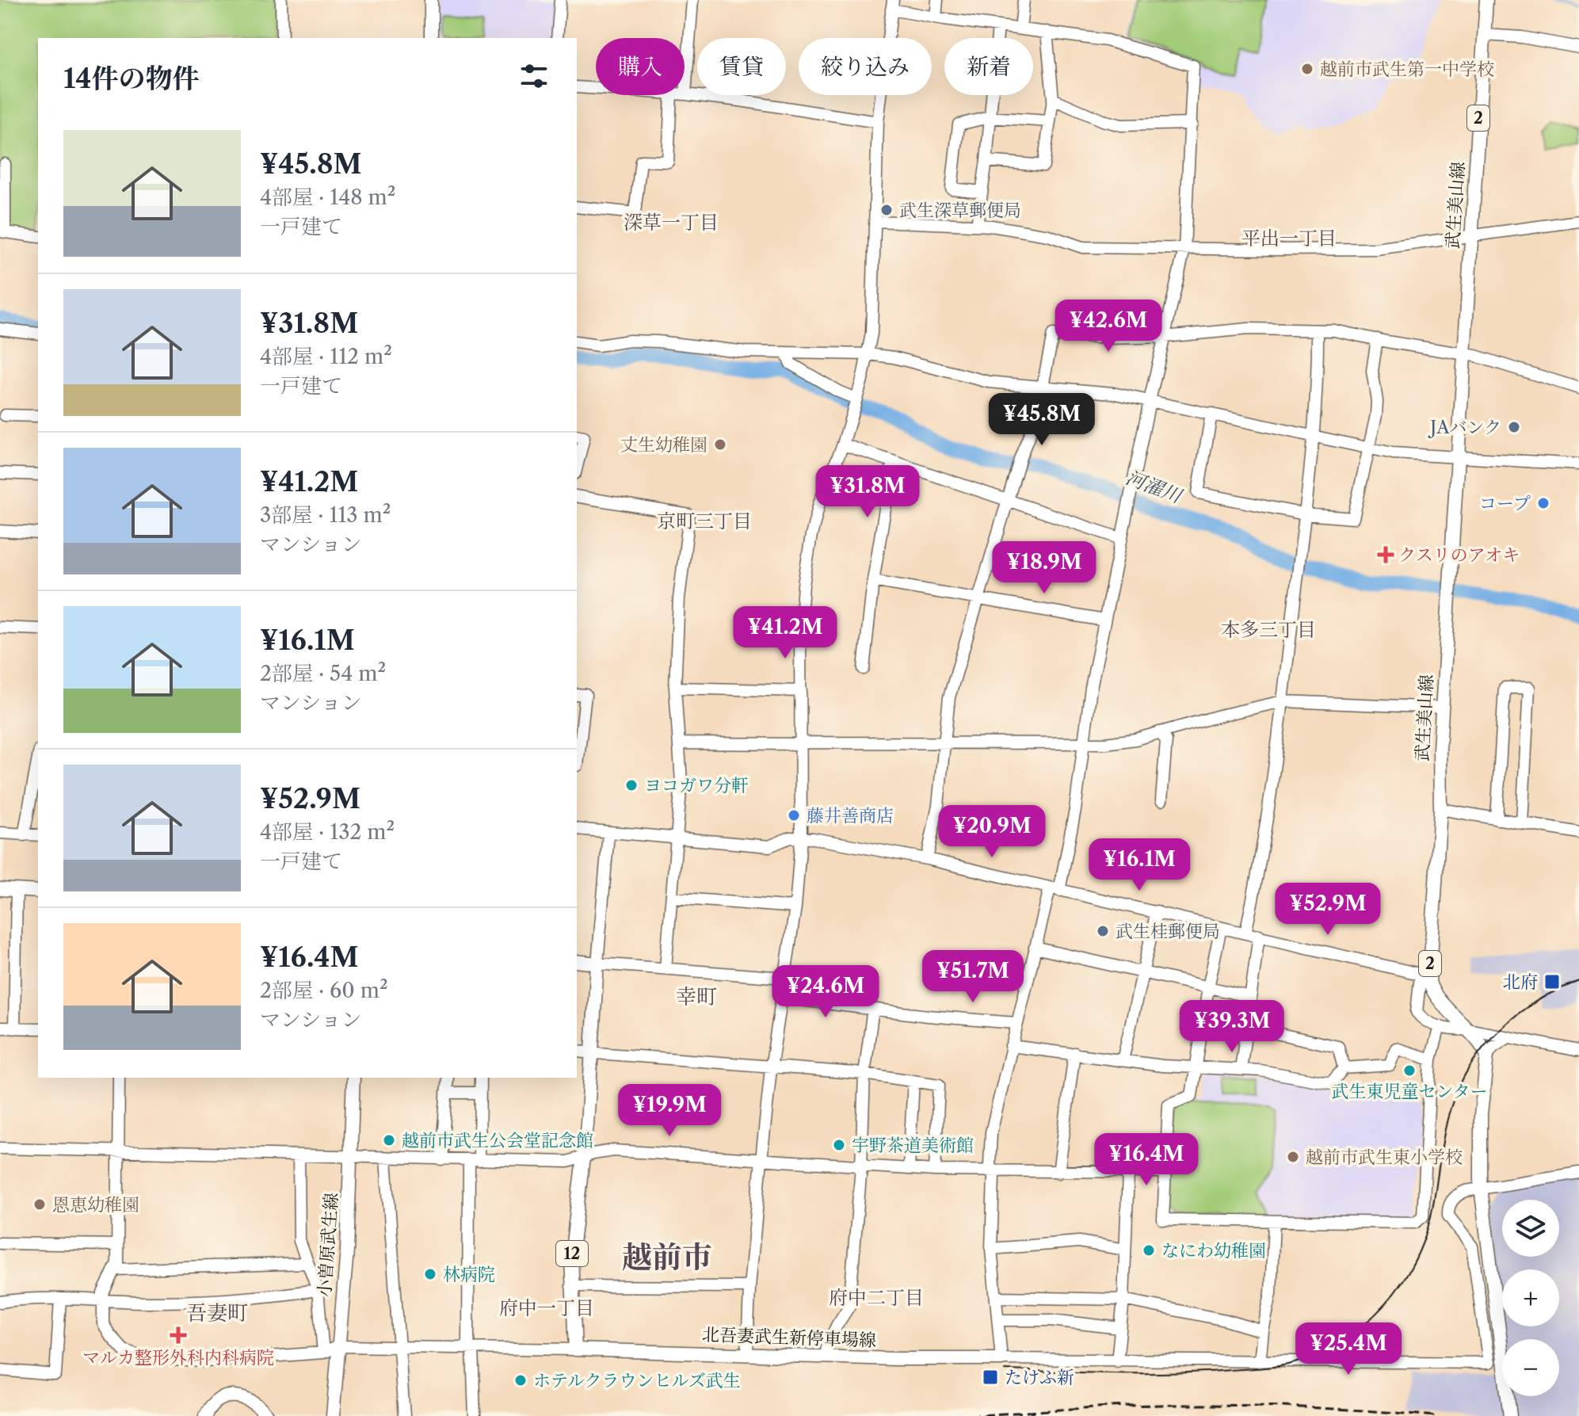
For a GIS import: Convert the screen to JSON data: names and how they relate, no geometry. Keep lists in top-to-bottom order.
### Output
{
  "streets": {
    "main road": [
      "2",
      "武生美山線",
      "小曽原武生線",
      "12",
      "北吾妻武生新停車場線"
    ]
  },
  "crossings": [
    ["2", "武生美山線"],
    ["12", "北吾妻武生新停車場線"]
  ],
  "districts": [
    "深草一丁目",
    "平出一丁目",
    "京町三丁目",
    "本多三丁目",
    "幸町",
    "越前市",
    "府中二丁目",
    "府中一丁目",
    "吾妻町"
  ],
  "water": ["河濯川"],
  "places": {
    "other": [
      "越前市武生第一中学校",
      "武生深草郵便局",
      "JAバンク",
      "丈生幼稚園",
      "コープ",
      "ヨコガワ分軒",
      "藤井善商店",
      "武生桂郵便局",
      "武生東児童センター",
      "越前市武生公会堂記念館",
      "宇野茶道美術館",
      "越前市武生東小学校",
      "恩恵幼稚園",
      "なにわ幼稚園",
      "林病院",
      "ホテルクラウンヒルズ武生"
    ],
    "health": ["クスリのアオキ", "マルカ整形外科内科病院"],
    "transit": ["北府", "たけふ新"]
  },
  "page": {
    "chip": [
      "購入",
      "賃貸",
      "絞り込み",
      "新着"
    ],
    "heading": "14件の物件",
    "list": [
      {
        "name": "¥45.8M",
        "note": "4部屋 · 148 m² · 一戸建て"
      },
      {
        "name": "¥31.8M",
        "note": "4部屋 · 112 m² · 一戸建て"
      },
      {
        "name": "¥41.2M",
        "note": "3部屋 · 113 m² · マンション"
      },
      {
        "name": "¥16.1M",
        "note": "2部屋 · 54 m² · マンション"
      },
      {
        "name": "¥52.9M",
        "note": "4部屋 · 132 m² · 一戸建て"
      },
      {
        "name": "¥16.4M",
        "note": "2部屋 · 60 m² · マンション"
      }
    ],
    "price": [
      "¥42.6M",
      "¥45.8M",
      "¥31.8M",
      "¥18.9M",
      "¥41.2M",
      "¥20.9M",
      "¥16.1M",
      "¥52.9M",
      "¥51.7M",
      "¥24.6M",
      "¥39.3M",
      "¥19.9M",
      "¥16.4M",
      "¥25.4M"
    ],
    "map_buttons": ["+", "−"]
  }
}
